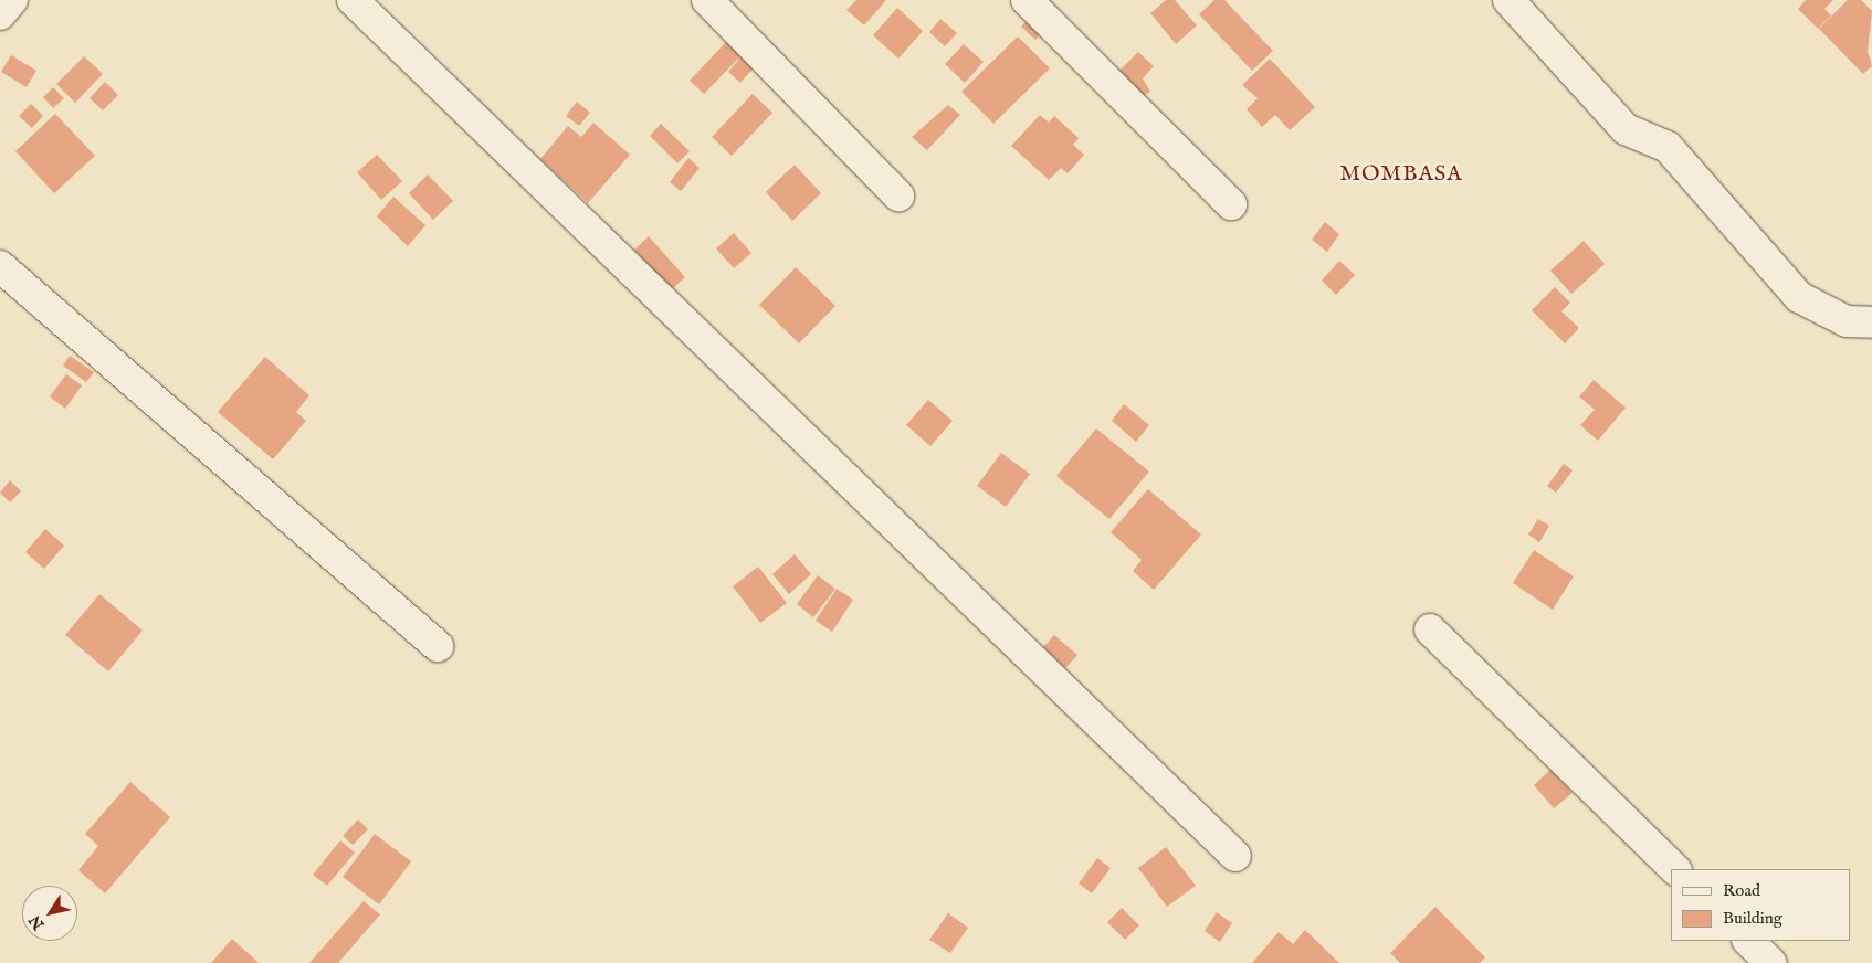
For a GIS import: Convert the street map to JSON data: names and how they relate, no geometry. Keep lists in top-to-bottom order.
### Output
{
  "districts": ["MOMBASA"],
  "legend": ["Road", "Building"],
  "north": "bottom left"
}
